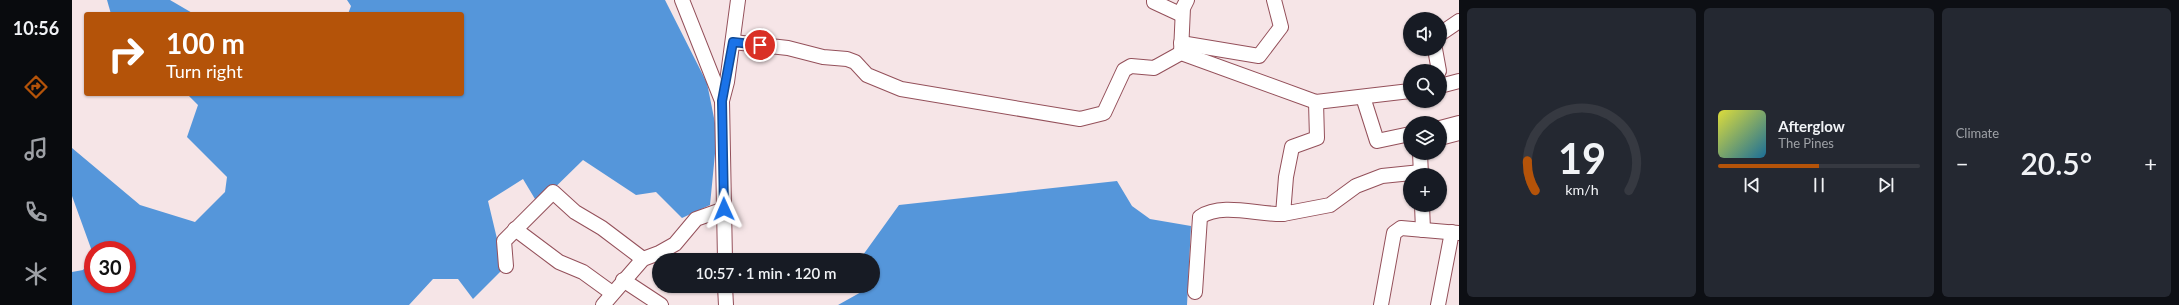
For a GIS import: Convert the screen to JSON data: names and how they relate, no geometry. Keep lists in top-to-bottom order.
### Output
{
  "page": {
    "tabs": "10:56",
    "tile": "Climate",
    "map_buttons": "+",
    "turn": ["100 m", "Turn right"],
    "song": ["Afterglow", "The Pines"],
    "heat": ["−", "20.5°", "+"],
    "limit": "30",
    "trip": "10:57 · 1 min · 120 m",
    "gauge": ["19", "km/h"]
  }
}
